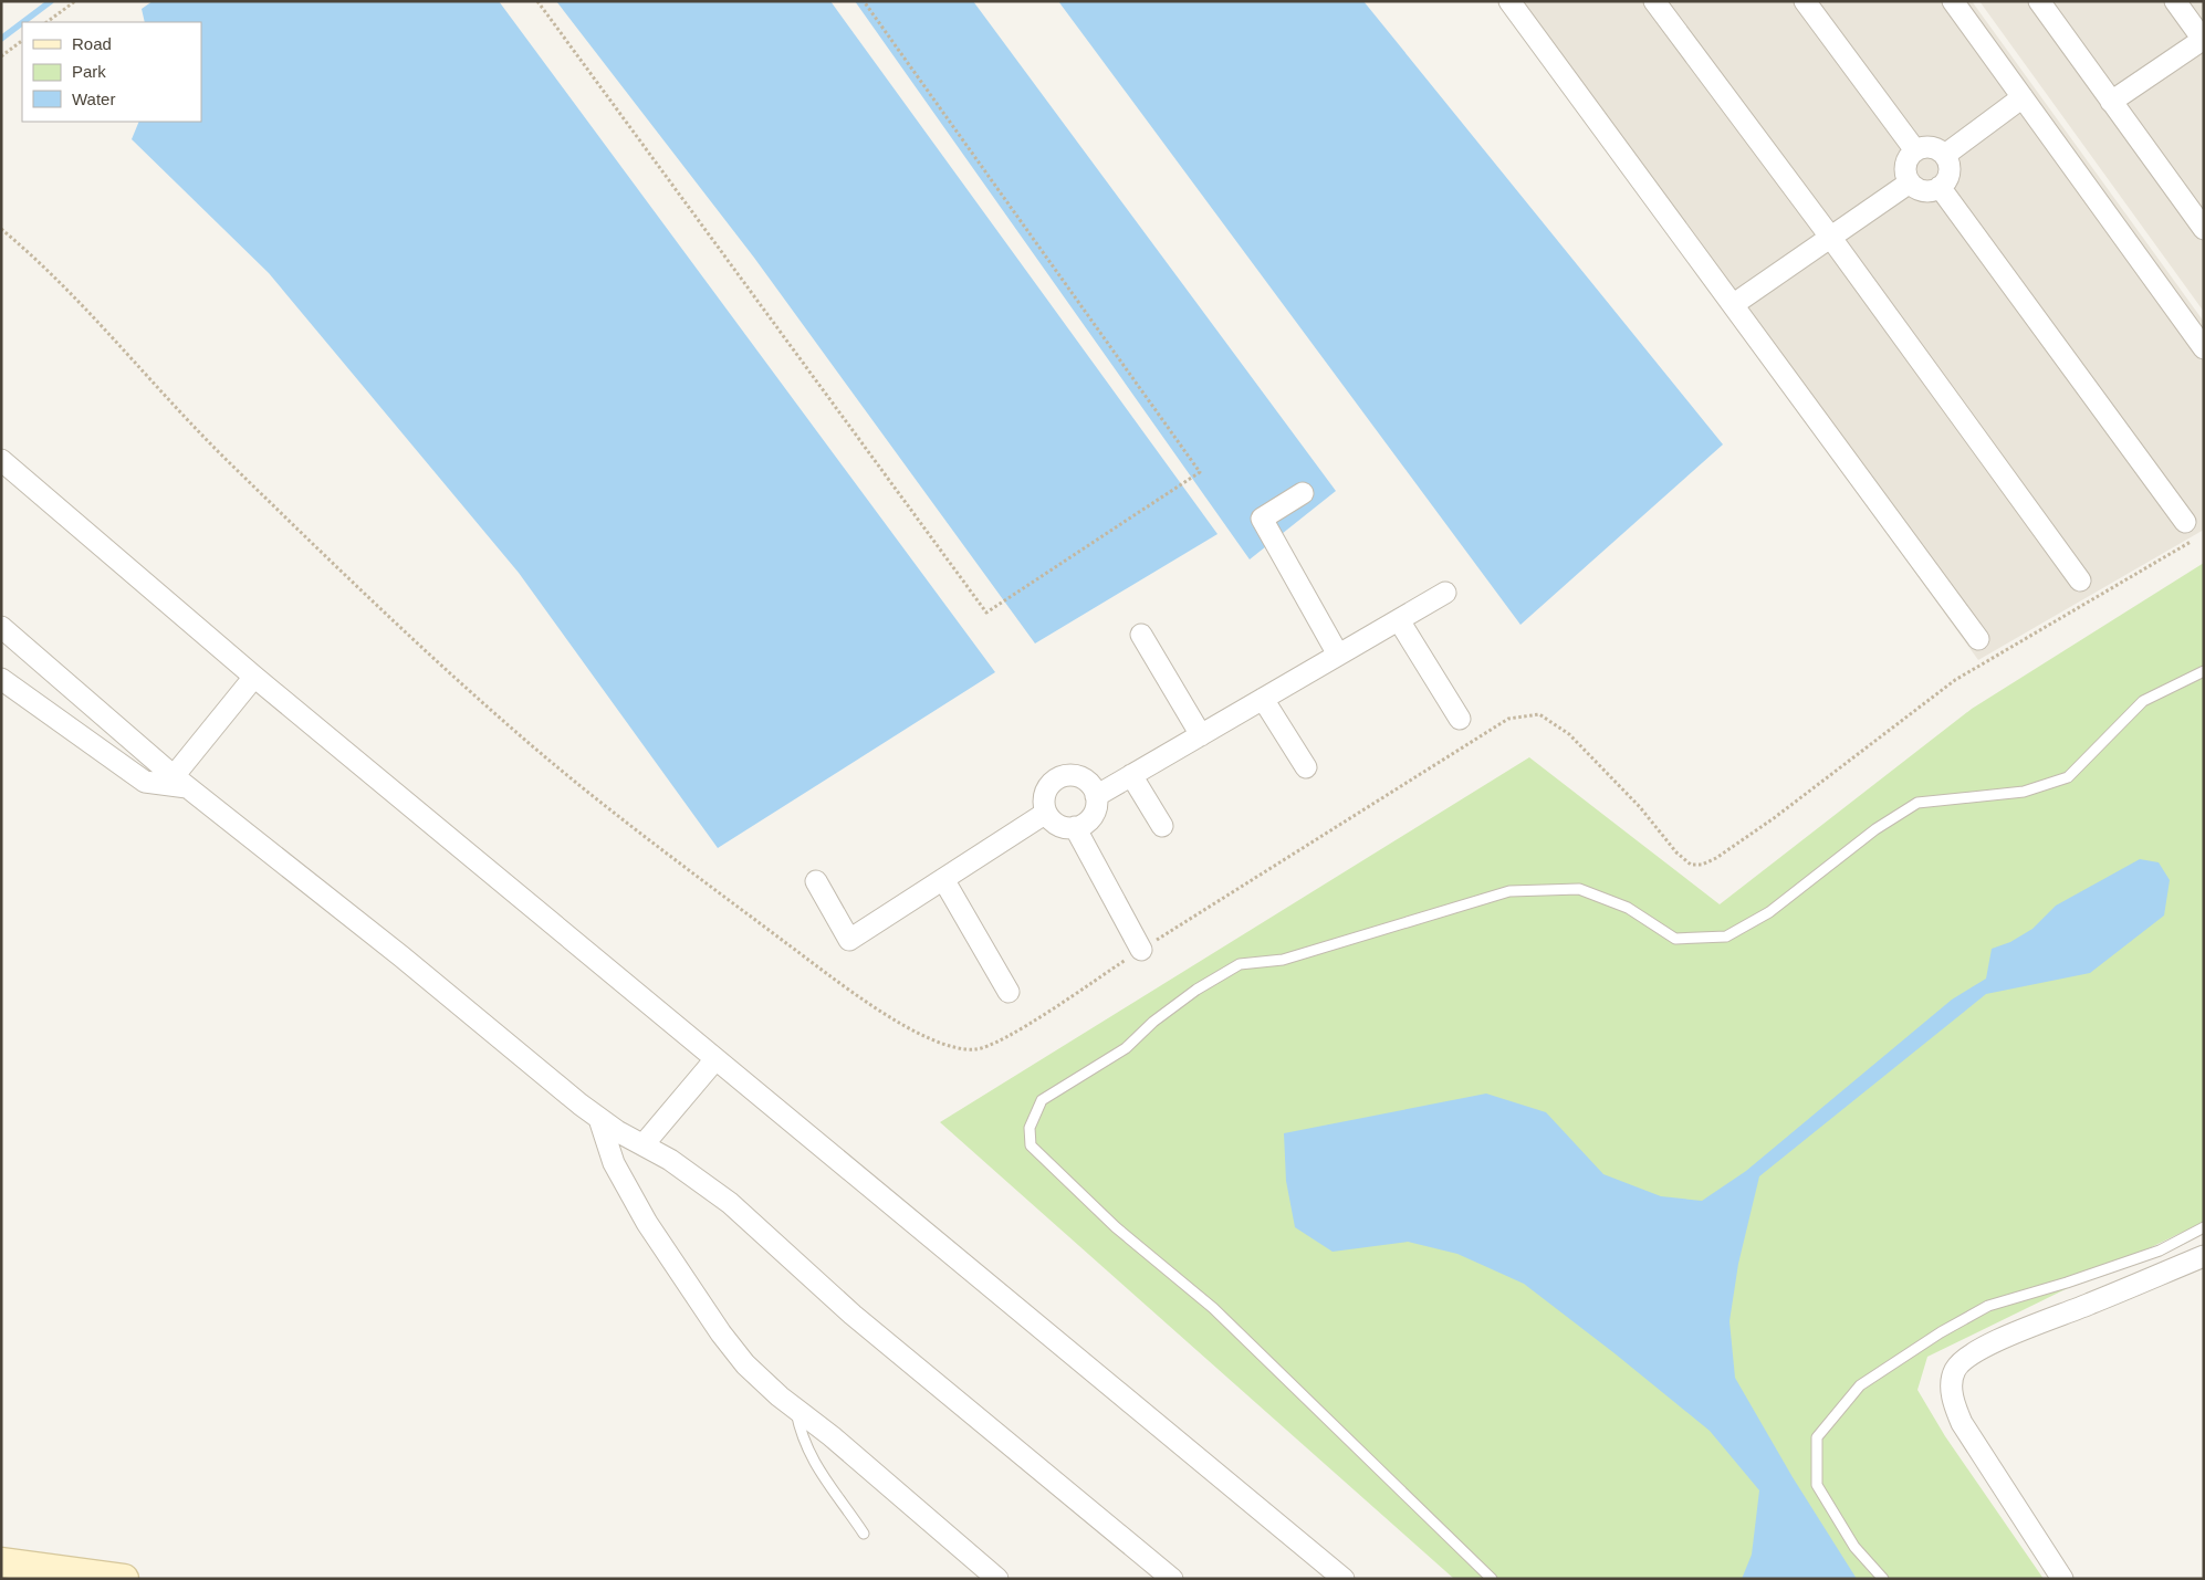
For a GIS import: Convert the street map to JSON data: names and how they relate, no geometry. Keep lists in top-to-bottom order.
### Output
{
  "legend": ["Road", "Park", "Water"]
}
